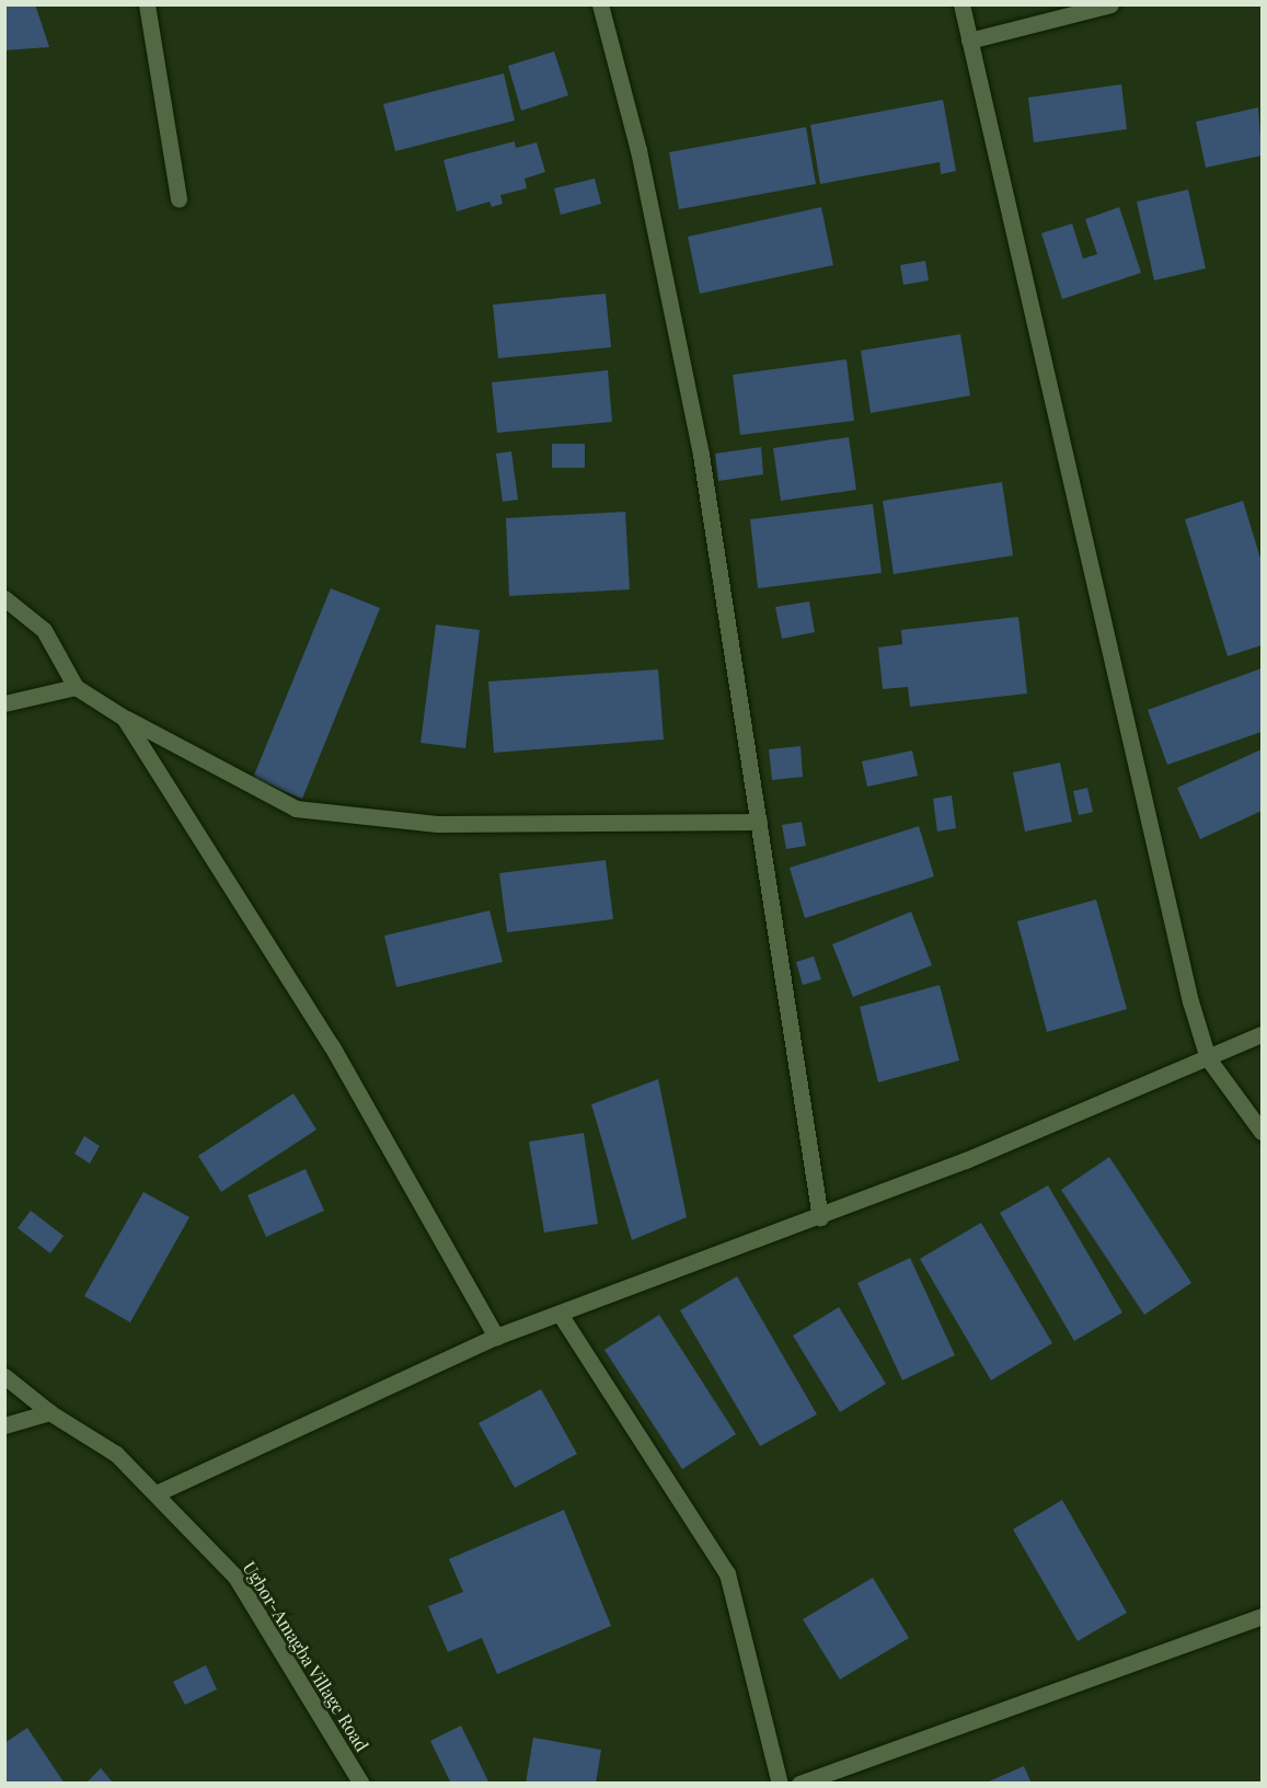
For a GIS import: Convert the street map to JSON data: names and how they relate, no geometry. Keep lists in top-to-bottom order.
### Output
{
  "streets": {
    "street": ["Ugbor-Amagba Village Road"]
  }
}
